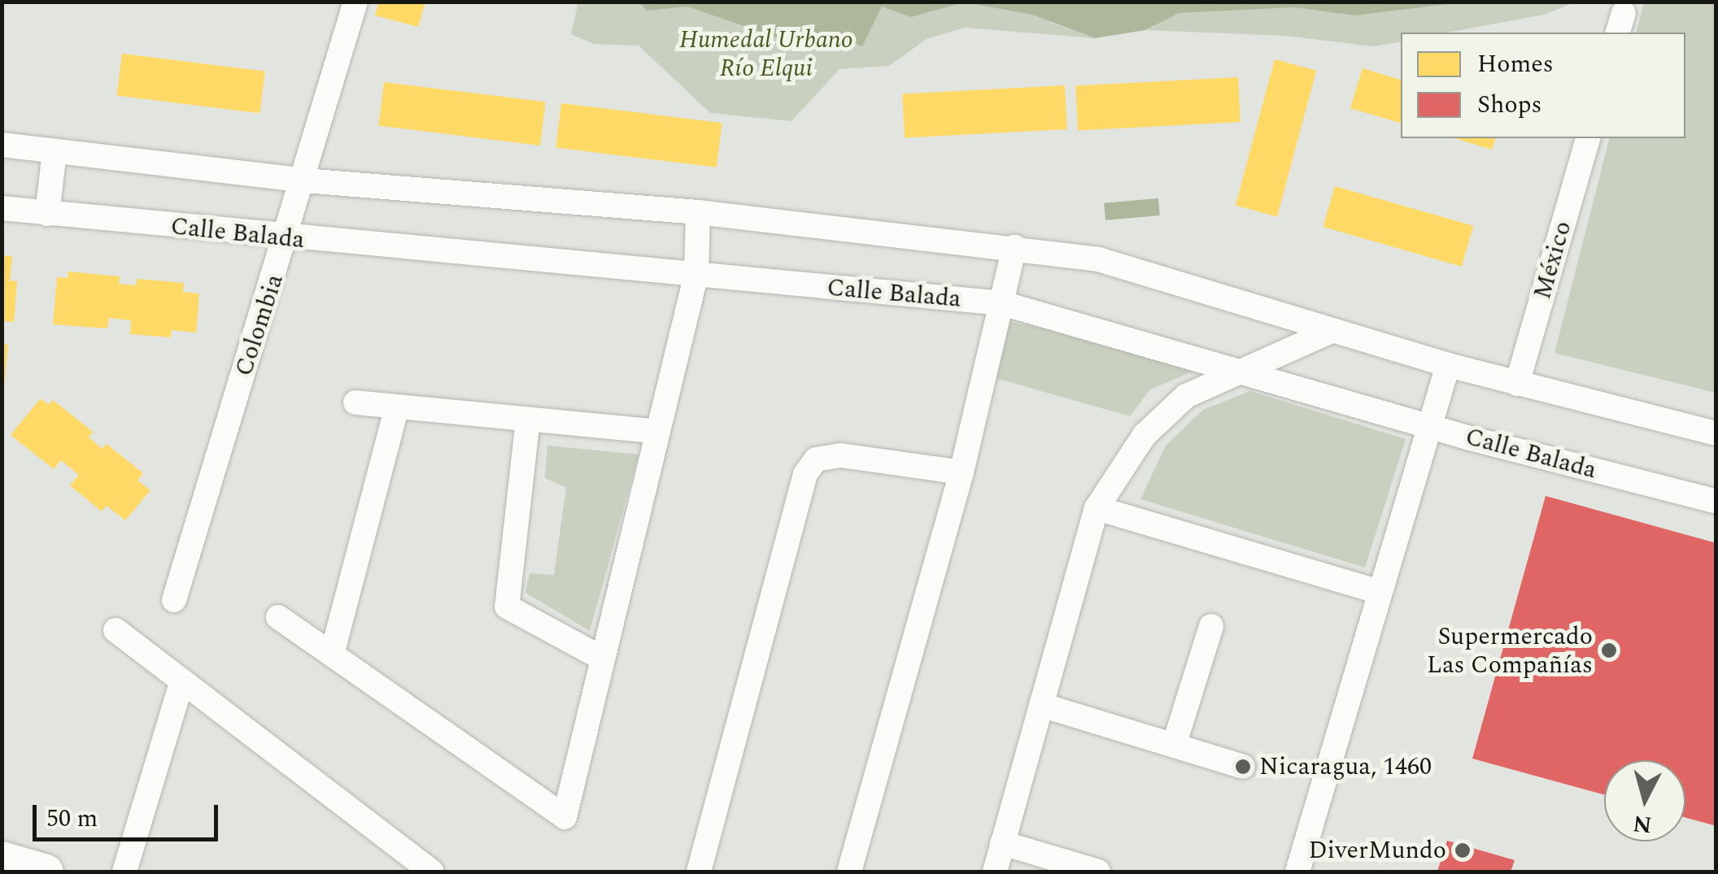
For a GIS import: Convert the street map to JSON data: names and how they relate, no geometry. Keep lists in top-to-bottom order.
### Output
{
  "streets": {
    "street": ["Calle Balada", "México", "Colombia"]
  },
  "crossings": [
    ["Calle Balada", "Colombia"]
  ],
  "parks": ["Humedal Urbano Río Elqui"],
  "places": ["Supermercado Las Compañías", "Nicaragua, 1460", "DiverMundo"],
  "legend": ["Homes", "Shops"],
  "scale_bar": "50 m",
  "north": "bottom"
}
